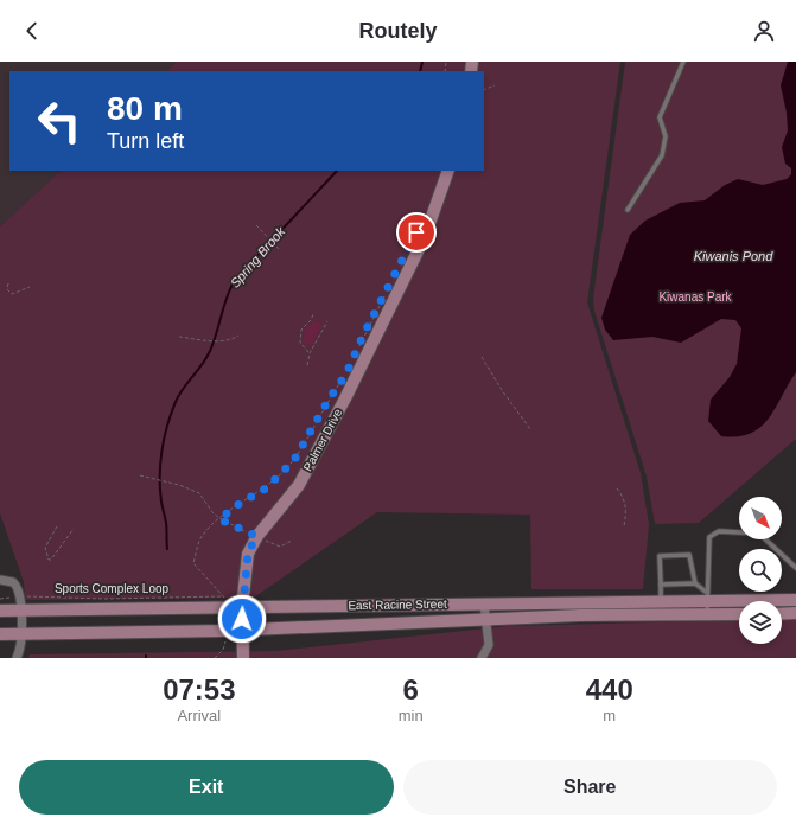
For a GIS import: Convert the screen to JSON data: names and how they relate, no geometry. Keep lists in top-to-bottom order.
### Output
{
  "streets": {
    "main road": ["Palmer Drive", "East Racine Street"],
    "path": ["Sports Complex Loop"]
  },
  "crossings": [
    ["Palmer Drive", "East Racine Street"],
    ["Sports Complex Loop", "East Racine Street"]
  ],
  "water": ["Kiwanis Pond", "Spring Brook"],
  "parks": ["Kiwanas Park"],
  "north": "bottom right",
  "page": {
    "header": "Routely",
    "turn": ["80 m", "Turn left"],
    "eta": [
      "07:53",
      "Arrival",
      "6",
      "min",
      "440",
      "m"
    ],
    "buttons": ["Exit", "Share"]
  }
}
